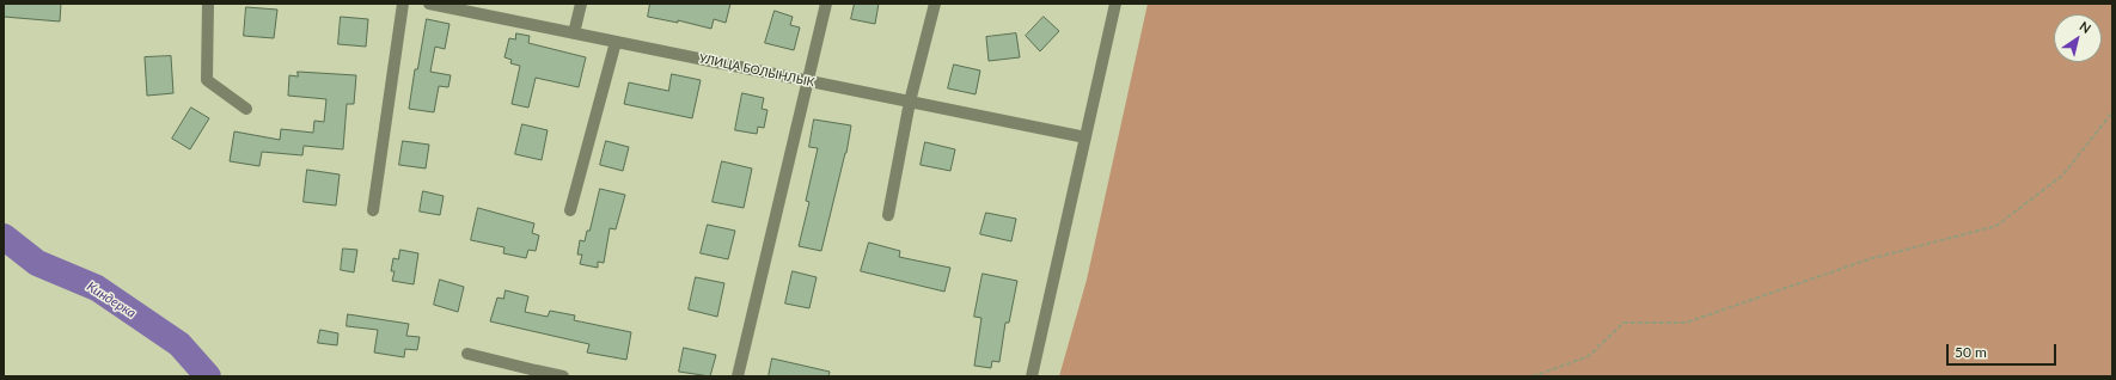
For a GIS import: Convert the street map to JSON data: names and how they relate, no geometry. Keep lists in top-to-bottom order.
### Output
{
  "streets": {
    "street": ["УЛИЦА БОЛЫНЛЫК"]
  },
  "water": ["Киндерка"],
  "scale_bar": "50 m",
  "north": "top right"
}
